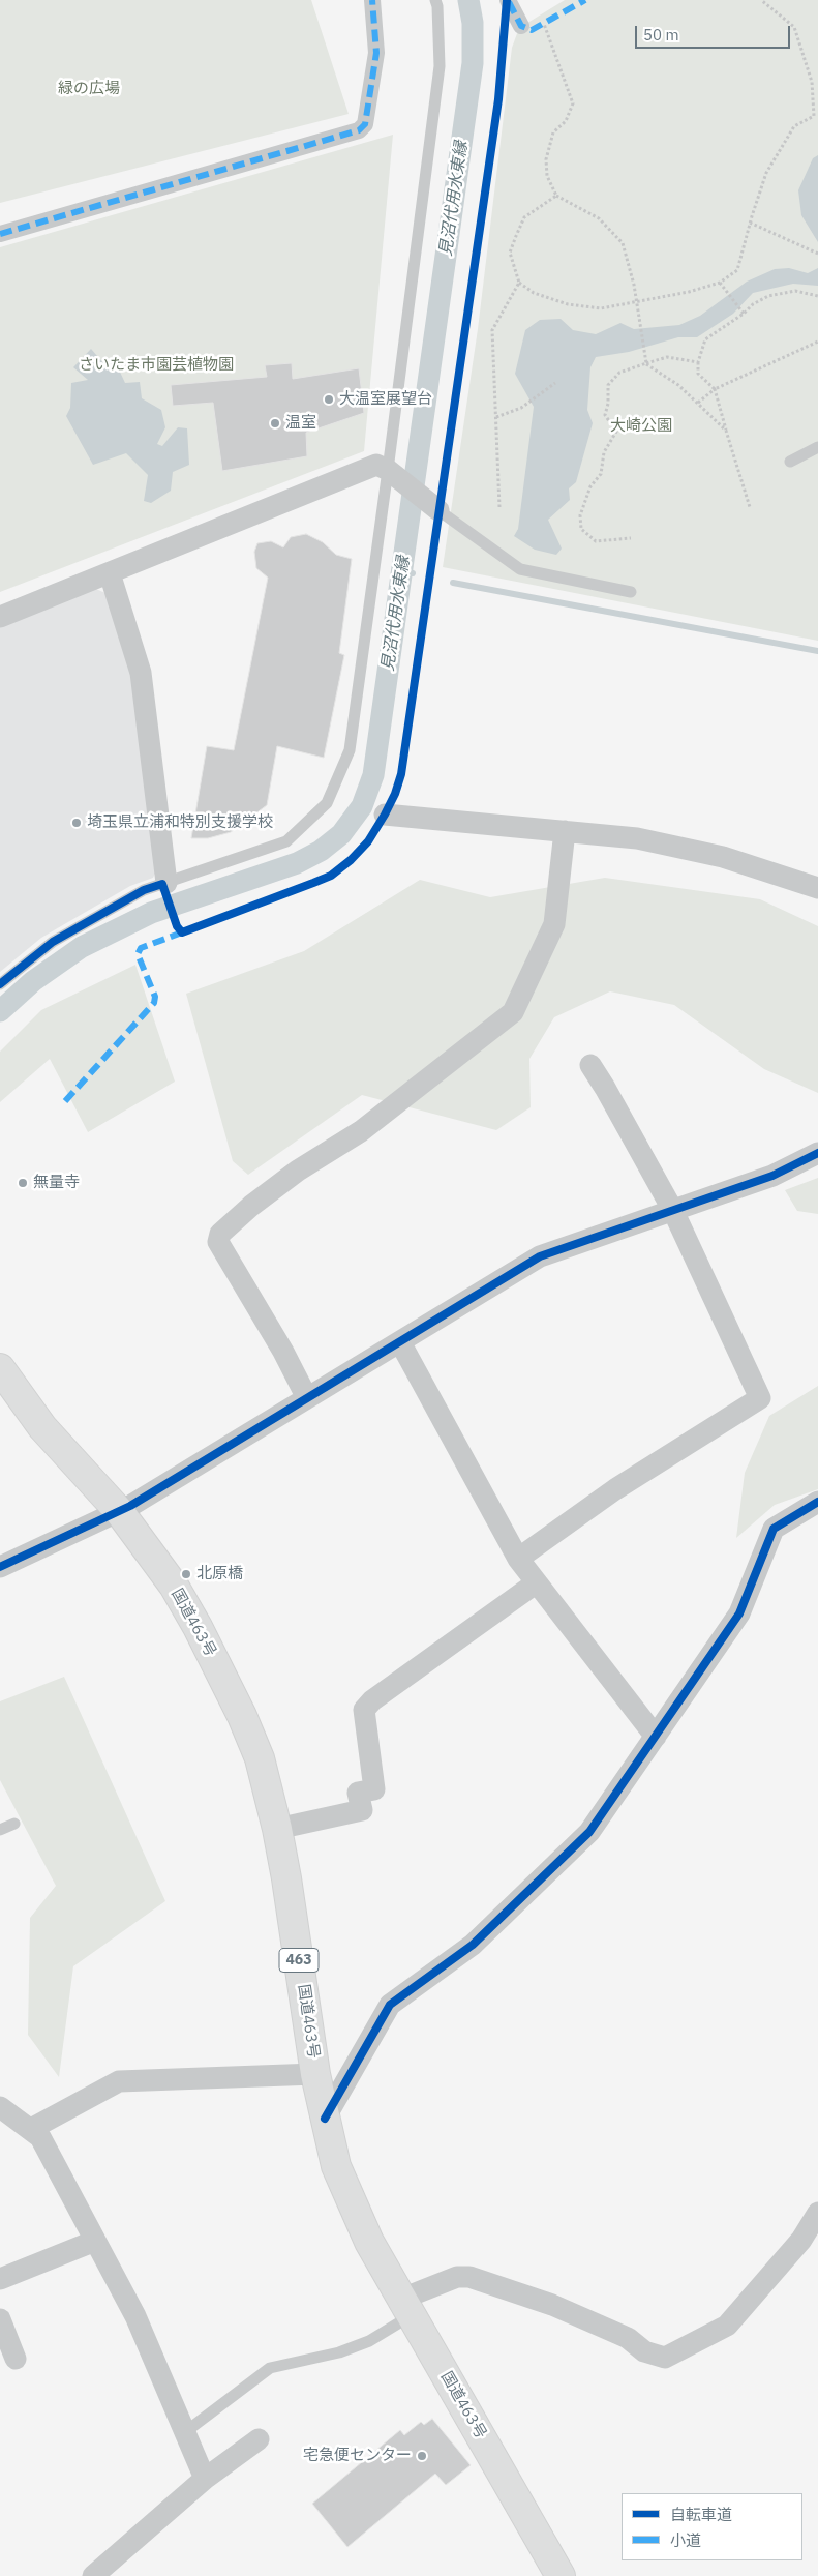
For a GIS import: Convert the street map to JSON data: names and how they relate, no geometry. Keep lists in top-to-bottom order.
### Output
{
  "streets": {
    "highway": ["国道463号", "463"]
  },
  "water": ["見沼代用水東縁"],
  "parks": ["緑の広場", "さいたま市園芸植物園", "大崎公園"],
  "places": [
    "大温室展望台",
    "温室",
    "埼玉県立浦和特別支援学校",
    "無量寺",
    "北原橋",
    "宅急便センター"
  ],
  "legend": ["自転車道", "小道"],
  "scale_bar": "50 m"
}
